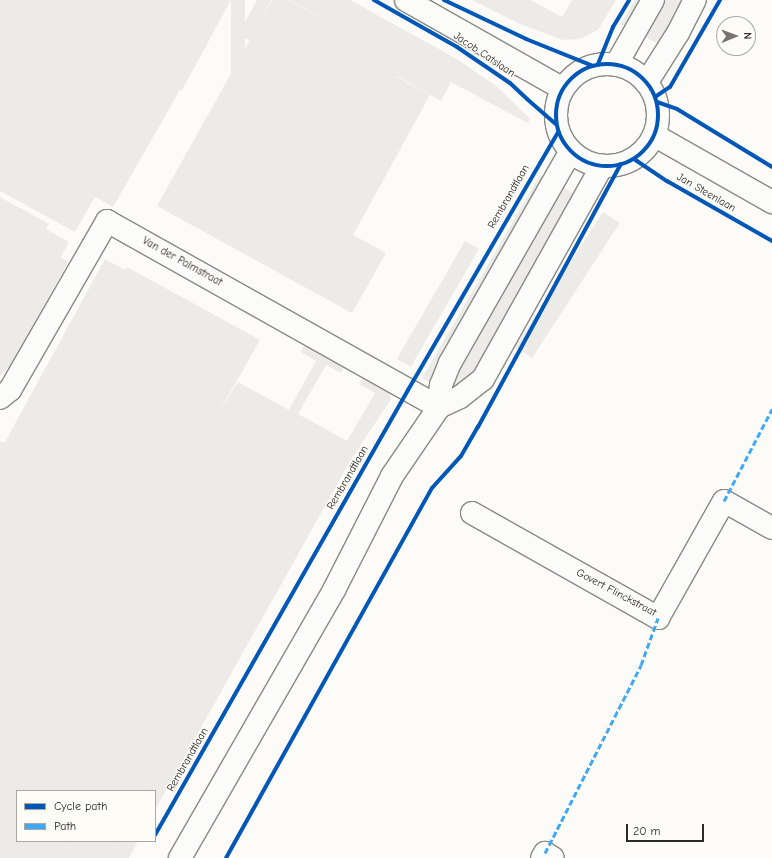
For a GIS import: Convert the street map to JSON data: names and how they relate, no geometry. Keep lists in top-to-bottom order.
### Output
{
  "streets": {
    "street": ["Jacob Catslaan", "Van der Palmstraat", "Govert Flinckstraat"],
    "cycle path": ["Jan Steenlaan", "Rembrandtlaan"]
  },
  "legend": ["Cycle path", "Path"],
  "scale_bar": "20 m",
  "north": "right"
}
